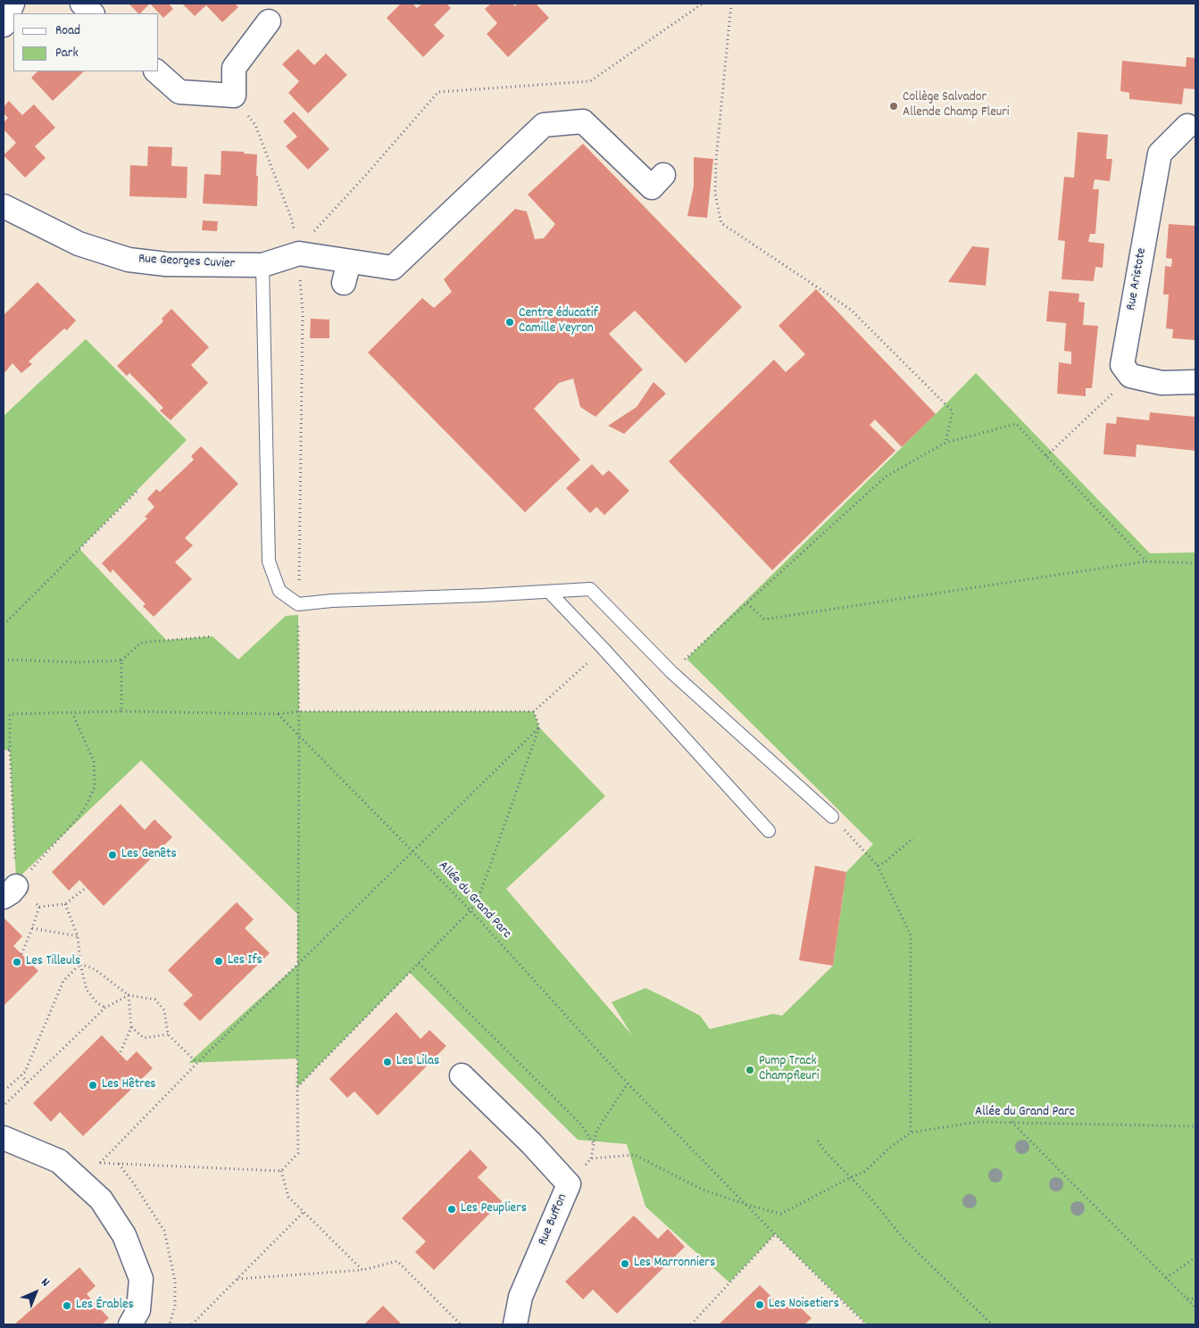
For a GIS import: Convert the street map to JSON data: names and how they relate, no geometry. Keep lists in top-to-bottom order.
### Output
{
  "streets": {
    "street": ["Rue Georges Cuvier", "Rue Aristote", "Rue Buffon"],
    "path": ["Allée du Grand Parc"]
  },
  "places": [
    "Collège Salvador Allende Champ Fleuri",
    "Centre éducatif Camille Veyron",
    "Les Genêts",
    "Les Ifs",
    "Les Tilleuls",
    "Les Lilas",
    "Pump Track Champfleuri",
    "Les Hêtres",
    "Les Peupliers",
    "Les Marronniers",
    "Les Noisetiers",
    "Les Érables"
  ],
  "legend": ["Road", "Park"],
  "north": "top right"
}
